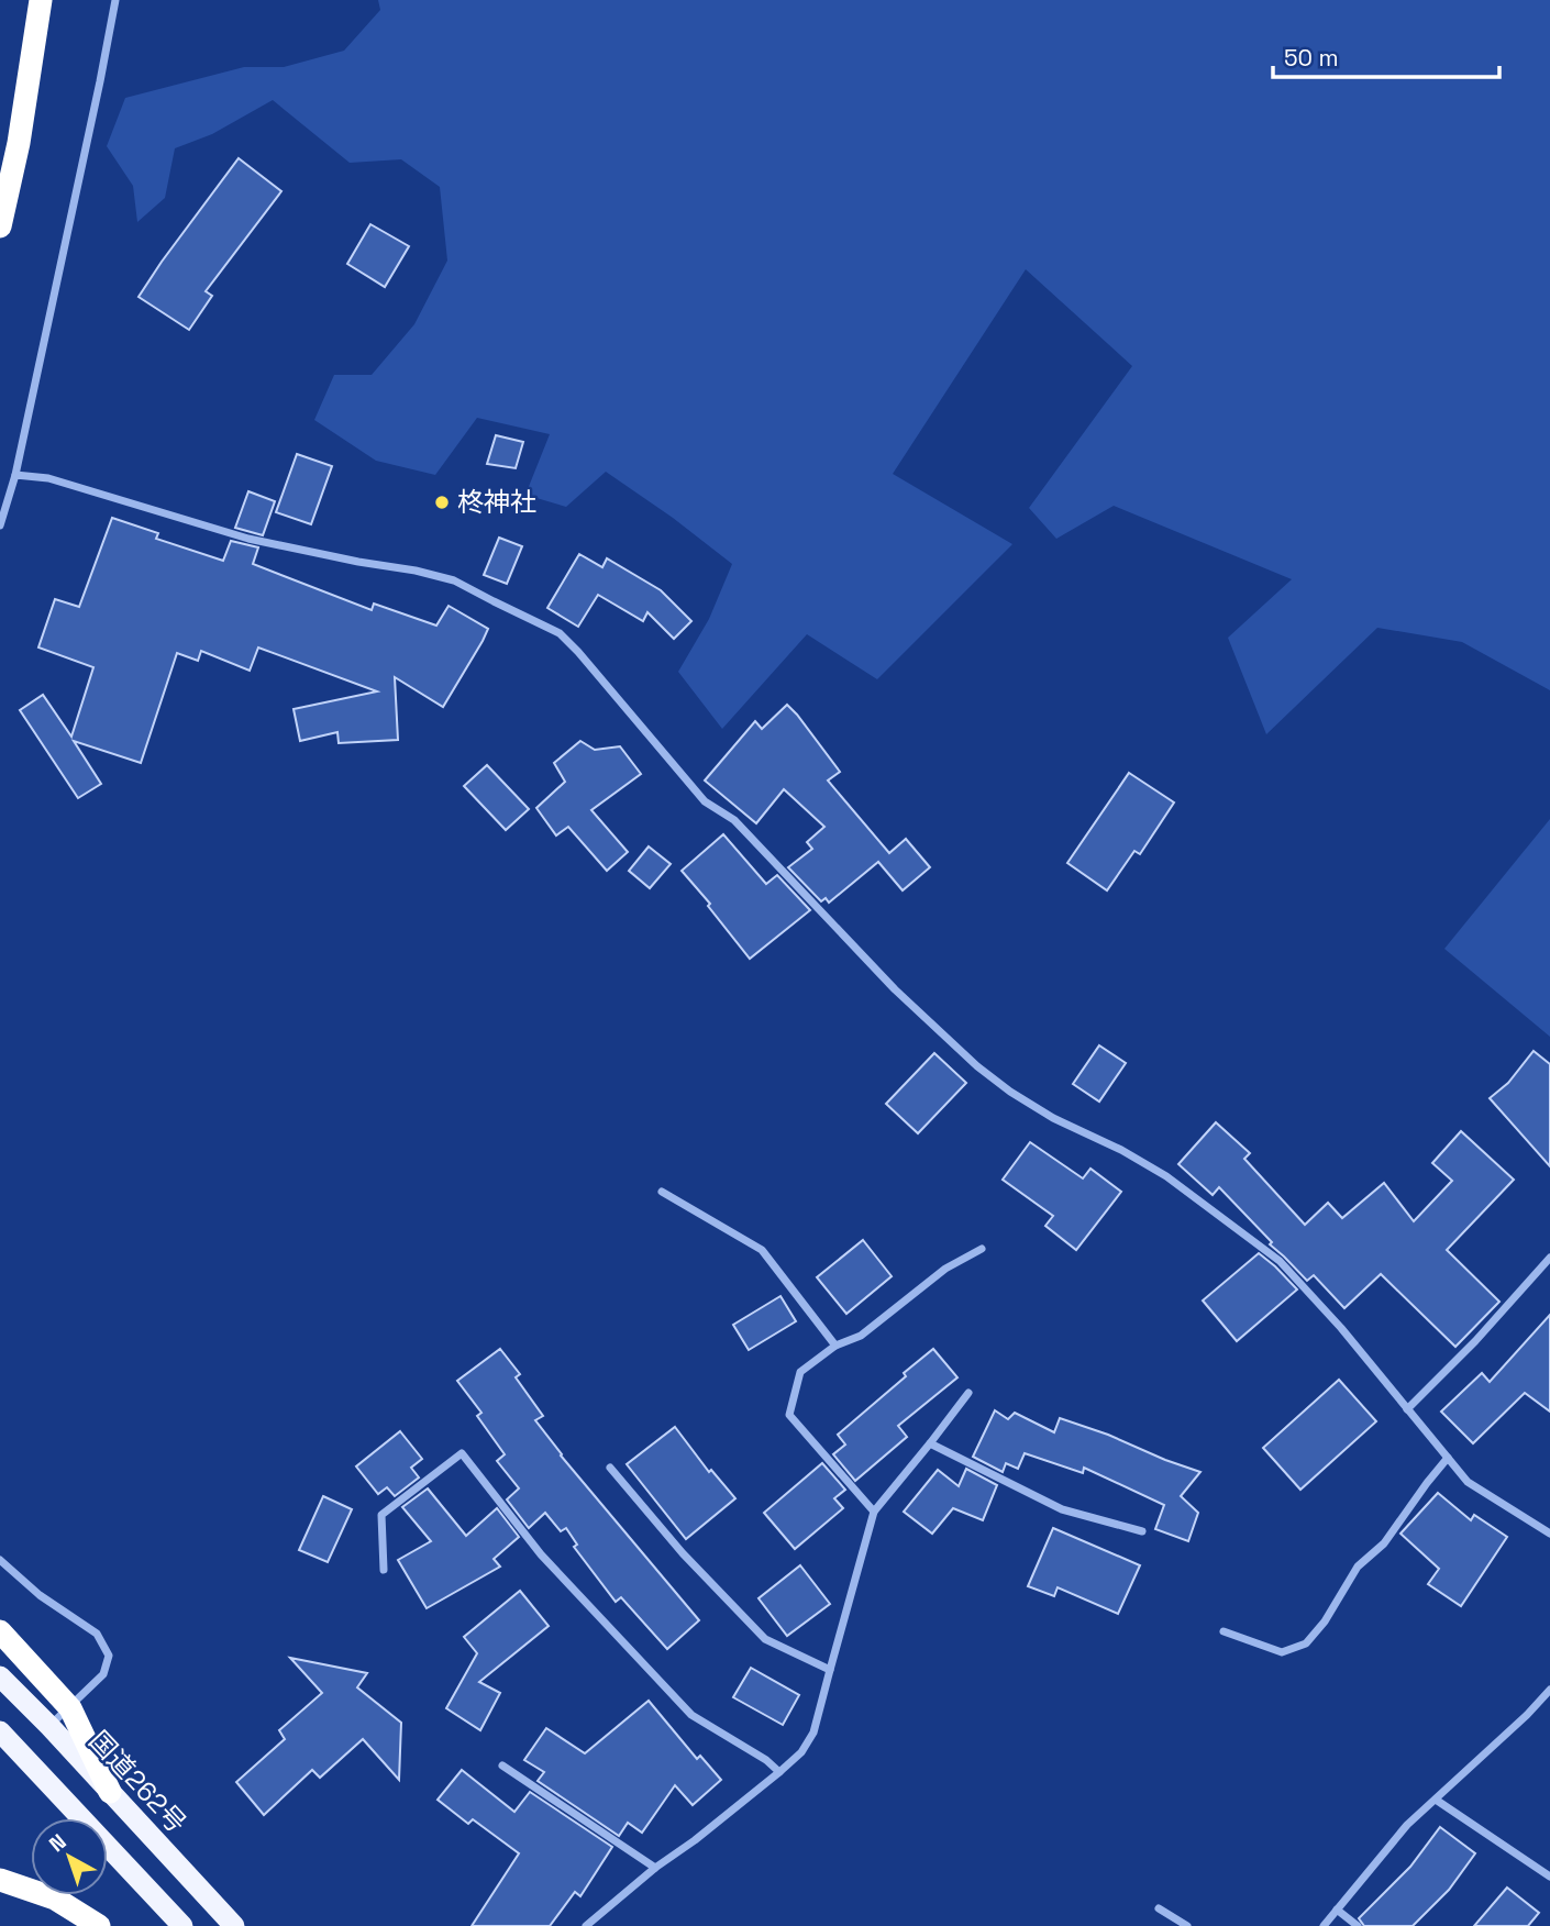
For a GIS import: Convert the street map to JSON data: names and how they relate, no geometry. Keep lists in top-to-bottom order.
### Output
{
  "streets": {
    "highway": ["国道262号"]
  },
  "places": ["柊神社"],
  "scale_bar": "50 m",
  "north": "top left"
}
